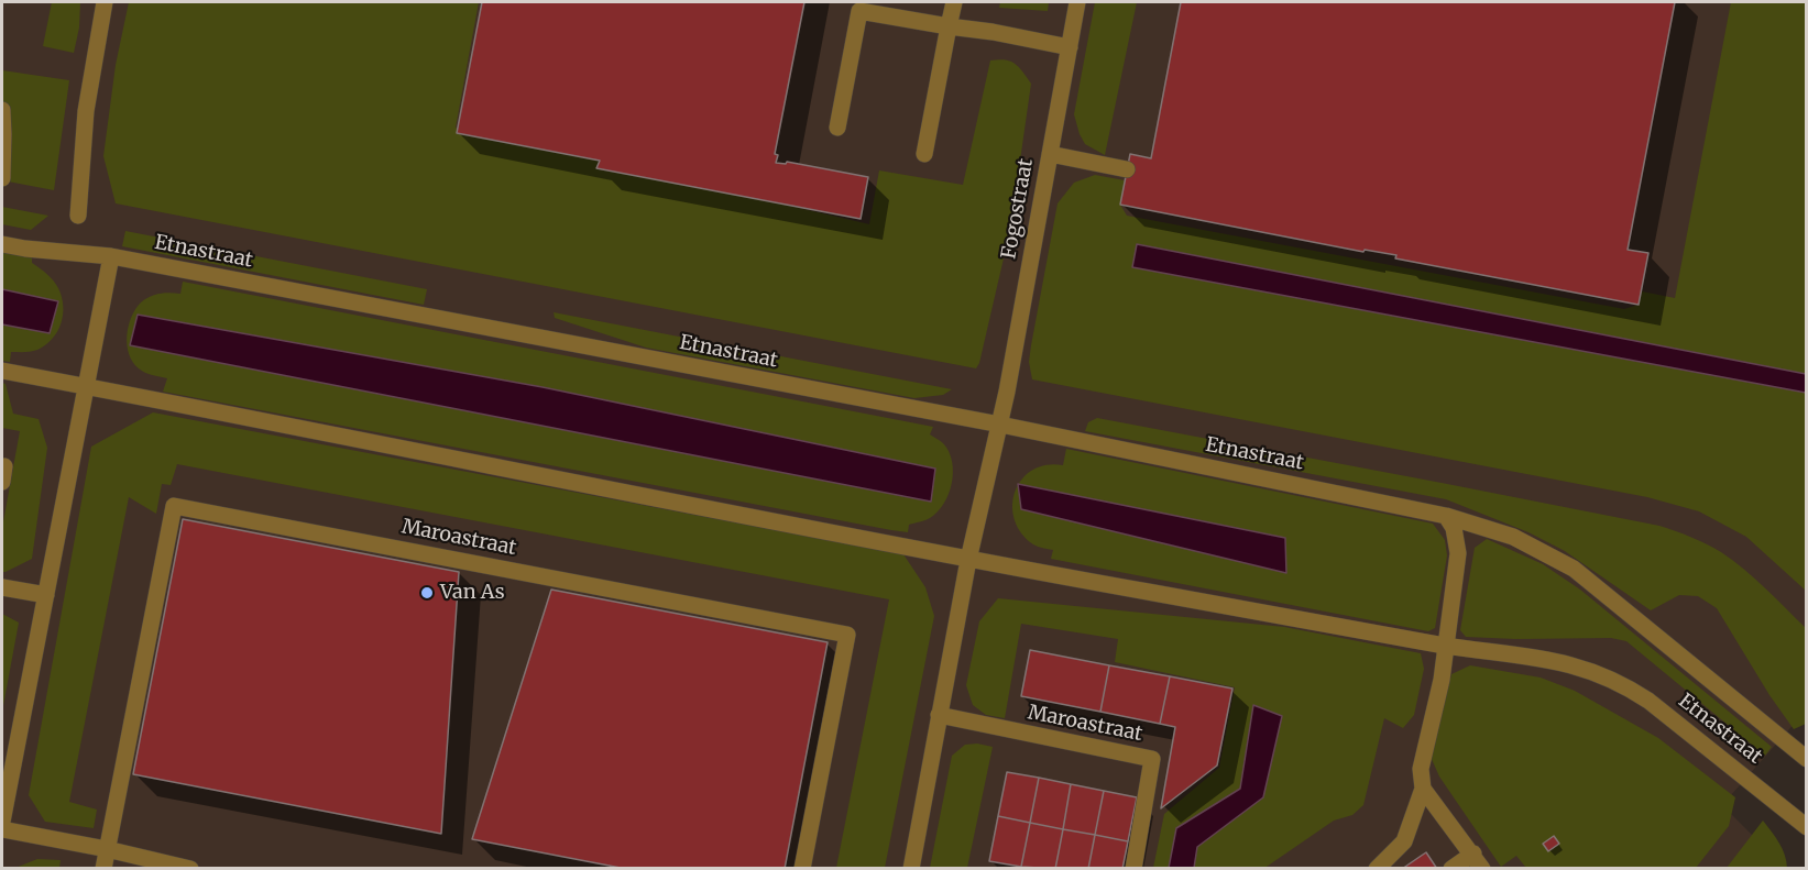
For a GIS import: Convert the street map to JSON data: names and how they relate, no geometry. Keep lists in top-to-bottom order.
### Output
{
  "streets": {
    "street": ["Fogostraat", "Etnastraat", "Maroastraat"]
  },
  "crossings": [
    ["Fogostraat", "Etnastraat"]
  ],
  "places": ["Van As"]
}
